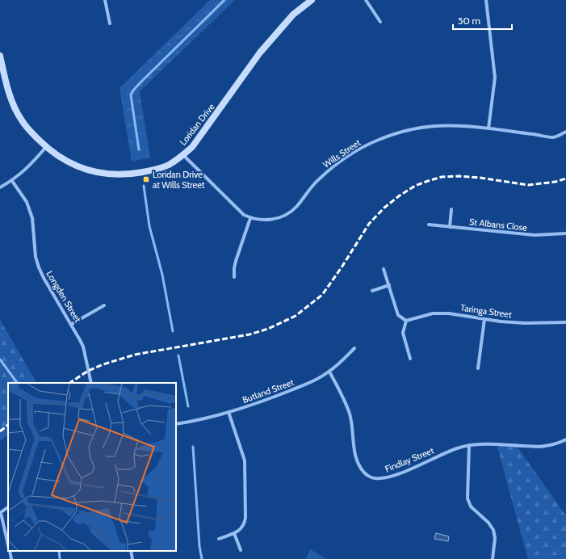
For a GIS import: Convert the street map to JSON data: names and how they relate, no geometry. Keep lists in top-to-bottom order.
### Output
{
  "streets": {
    "street": [
      "Loridan Drive",
      "Wills Street",
      "St Albans Close",
      "Longden Street",
      "Taringa Street",
      "Butland Street",
      "Findlay Street"
    ]
  },
  "crossings": [
    ["Loridan Drive", "Wills Street"],
    ["Butland Street", "Findlay Street"]
  ],
  "places": {
    "transit": ["Loridan Drive at Wills Street"]
  },
  "scale_bar": "50 m"
}
